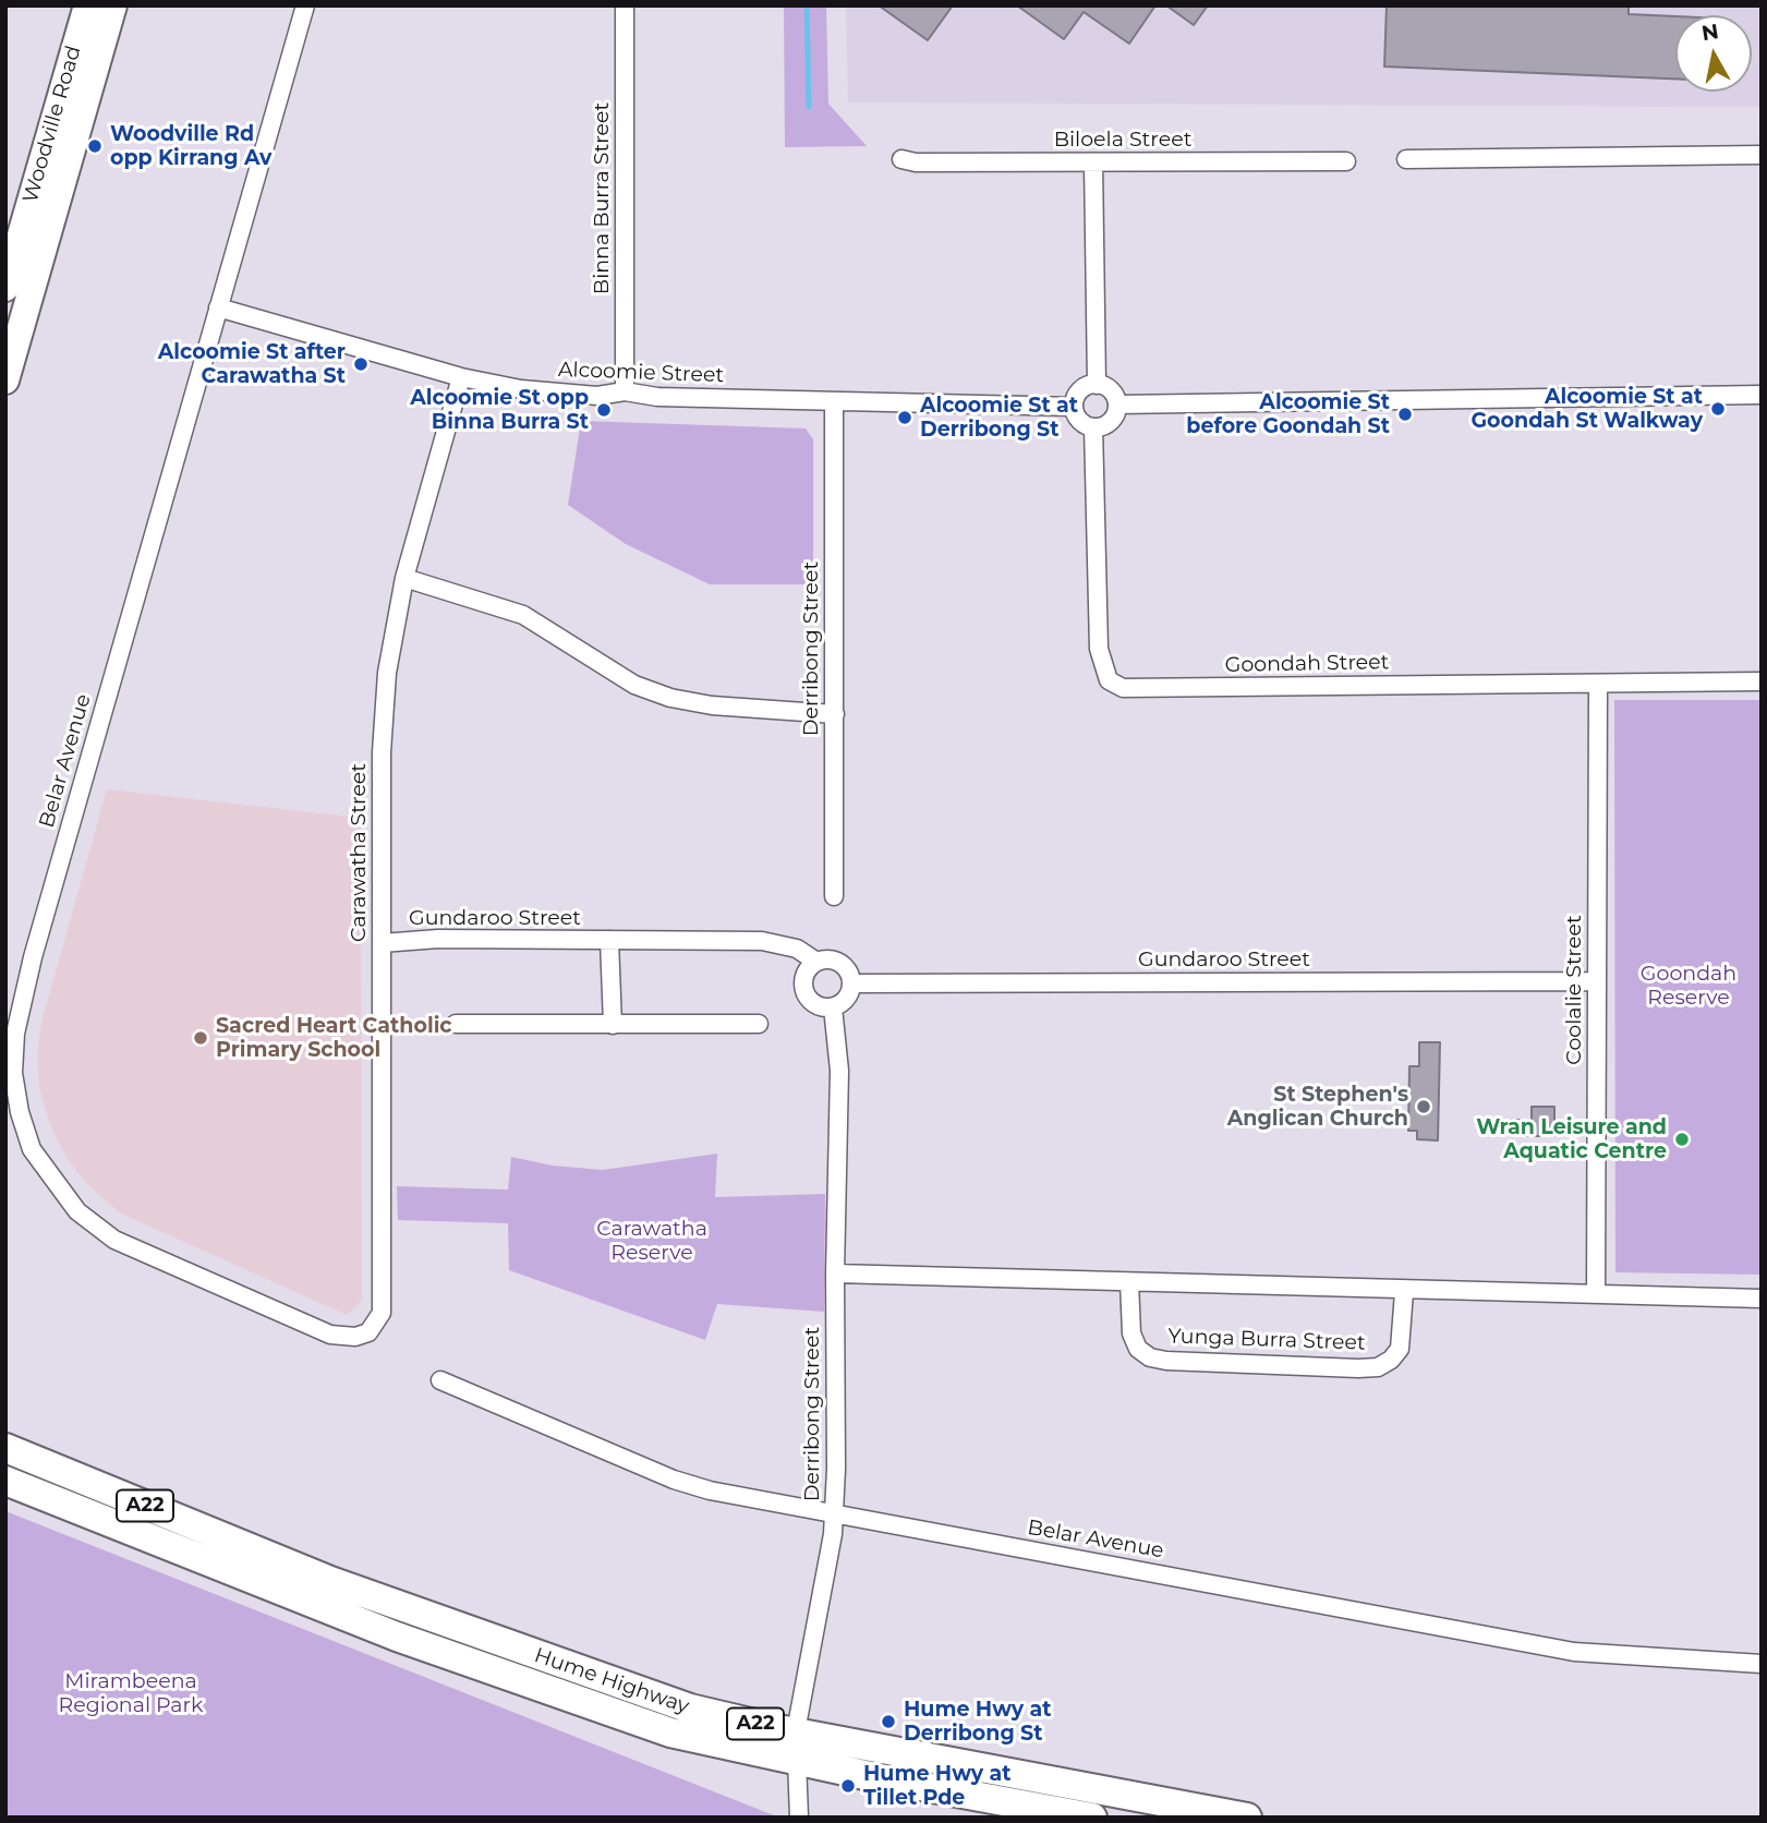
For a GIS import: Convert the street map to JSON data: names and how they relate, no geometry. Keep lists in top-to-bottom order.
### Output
{
  "streets": {
    "highway": ["A22", "Hume Highway"],
    "main road": ["Woodville Road"],
    "street": [
      "Biloela Street",
      "Binna Burra Street",
      "Alcoomie Street",
      "Derribong Street",
      "Goondah Street",
      "Belar Avenue",
      "Carawatha Street",
      "Gundaroo Street",
      "Coolalie Street",
      "Yunga Burra Street"
    ]
  },
  "crossings": [
    ["Binna Burra Street", "Alcoomie Street"],
    ["Alcoomie Street", "Derribong Street"],
    ["Alcoomie Street", "Goondah Street"],
    ["Alcoomie Street", "Belar Avenue"],
    ["Alcoomie Street", "Carawatha Street"],
    ["Derribong Street", "Belar Avenue"],
    ["Derribong Street", "Gundaroo Street"],
    ["Derribong Street", "Hume Highway"],
    ["Goondah Street", "Coolalie Street"],
    ["Belar Avenue", "Carawatha Street"],
    ["Carawatha Street", "Gundaroo Street"],
    ["Gundaroo Street", "Coolalie Street"]
  ],
  "parks": ["Goondah Reserve", "Carawatha Reserve", "Mirambeena Regional Park"],
  "places": [
    "Woodville Rd opp Kirrang Av",
    "Alcoomie St after Carawatha St",
    "Alcoomie St at Goondah St Walkway",
    "Alcoomie St opp Binna Burra St",
    "Alcoomie St before Goondah St",
    "Alcoomie St at Derribong St",
    "Sacred Heart Catholic Primary School",
    "St Stephen's Anglican Church",
    "Wran Leisure and Aquatic Centre",
    "Hume Hwy at Derribong St",
    "Hume Hwy at Tillet Pde"
  ],
  "north": "top"
}
